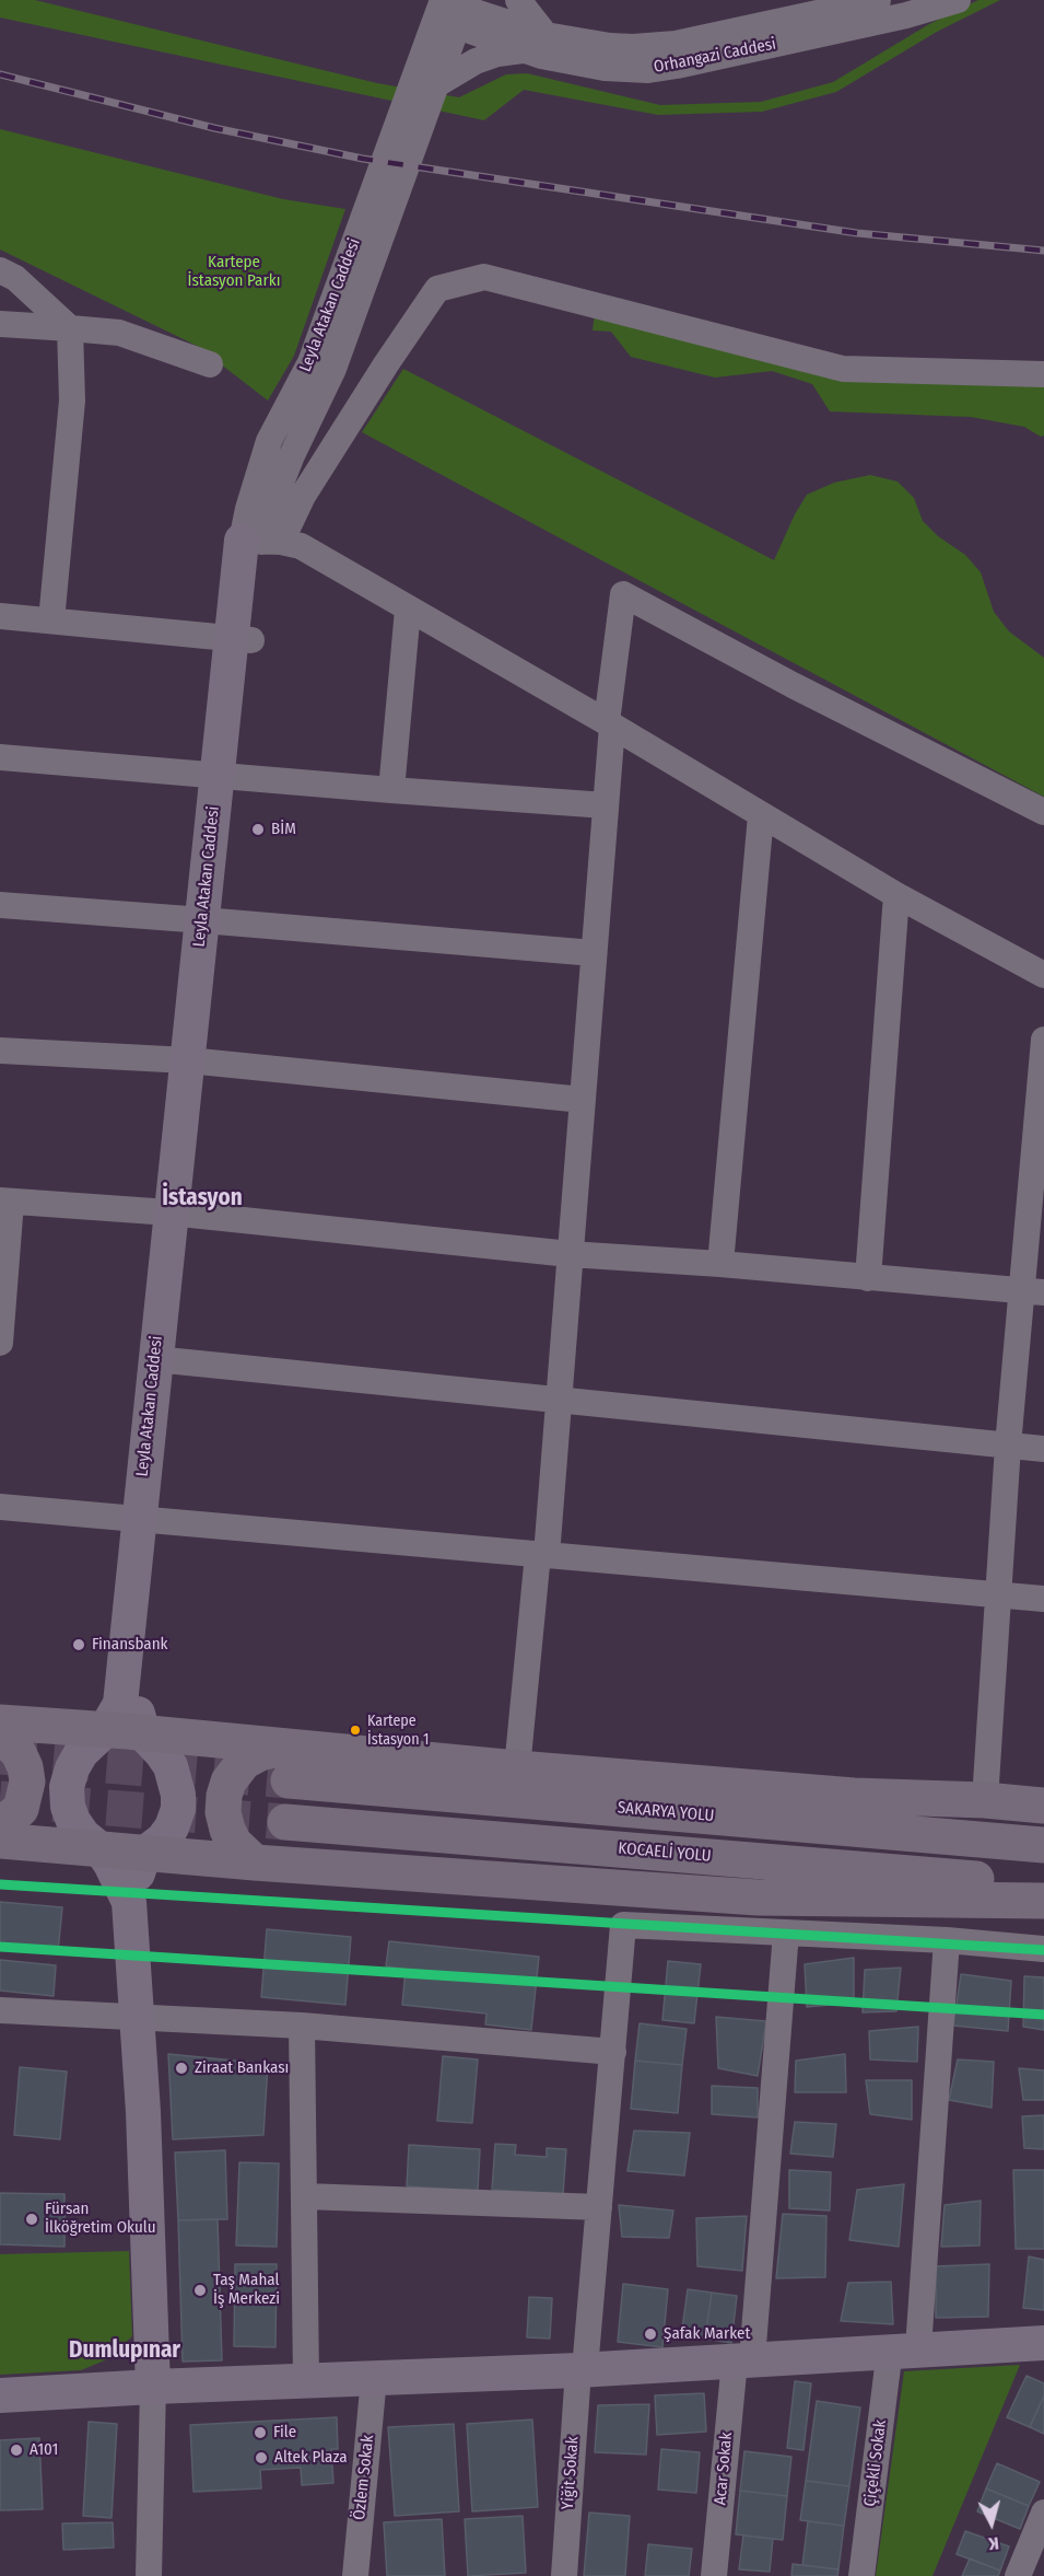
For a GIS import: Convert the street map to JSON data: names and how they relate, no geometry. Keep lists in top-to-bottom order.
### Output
{
  "streets": {
    "highway": ["SAKARYA YOLU", "KOCAELİ YOLU"],
    "main road": ["Leyla Atakan Caddesi"],
    "street": [
      "Orhangazi Caddesi",
      "Çiçekli Sokak",
      "Acar Sokak",
      "Yiğit Sokak",
      "Özlem Sokak"
    ]
  },
  "crossings": [
    ["Orhangazi Caddesi", "Leyla Atakan Caddesi"],
    ["Acar Sokak", "Yiğit Sokak"]
  ],
  "districts": ["İstasyon", "Dumlupınar"],
  "parks": ["Kartepe İstasyon Parkı"],
  "places": [
    "BİM",
    "Finansbank",
    "Kartepe İstasyon 1",
    "Ziraat Bankası",
    "Fürsan İlköğretim Okulu",
    "Taş Mahal İş Merkezi",
    "Şafak Market",
    "File",
    "A101",
    "Altek Plaza"
  ],
  "north": "bottom"
}
